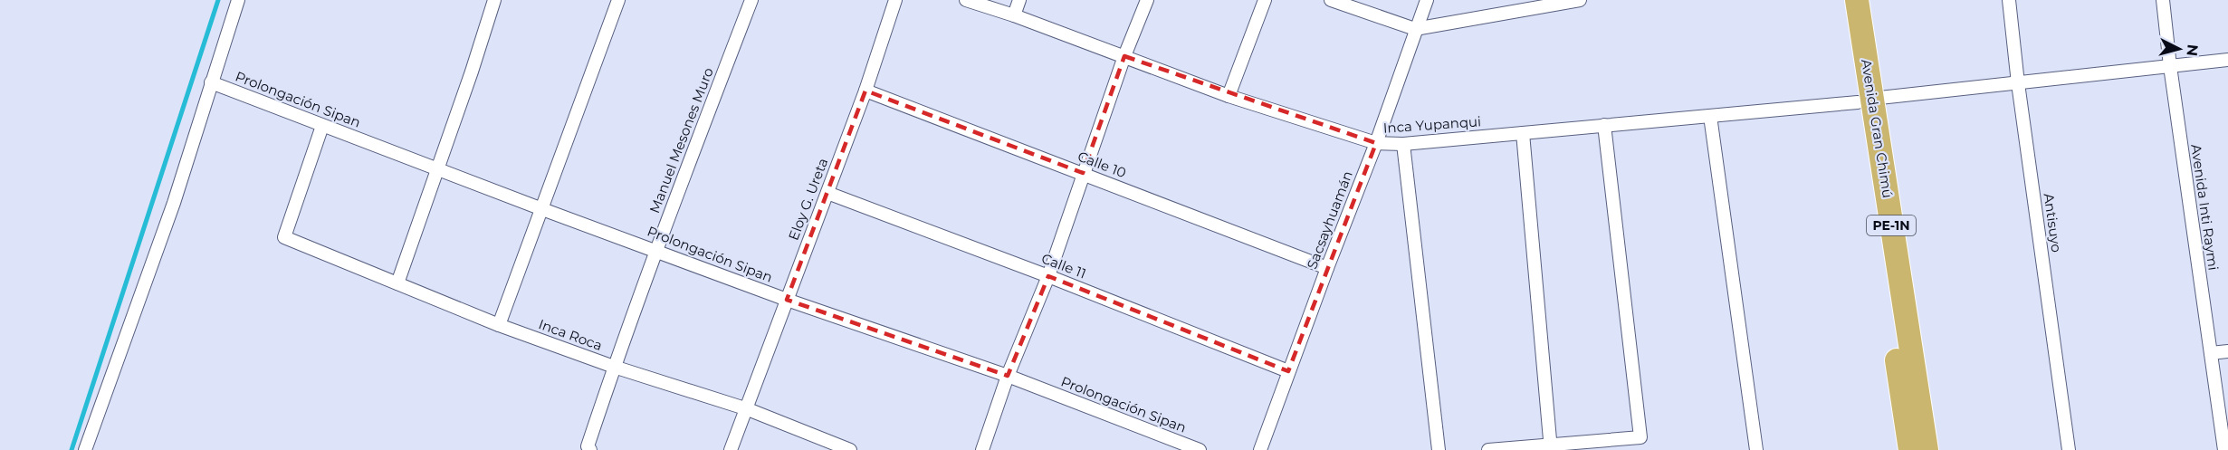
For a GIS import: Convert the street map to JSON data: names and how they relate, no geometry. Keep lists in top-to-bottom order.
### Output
{
  "streets": {
    "highway": ["Avenida Gran Chimú", "PE-1N"],
    "street": [
      "Prolongación Sipan",
      "Inca Yupanqui",
      "Manuel Mesones Muro",
      "Calle 10",
      "Eloy G. Ureta",
      "Avenida Inti Raymi",
      "Sacsayhuamán",
      "Antisuyo",
      "Calle 11",
      "Inca Roca"
    ]
  },
  "crossings": [
    ["Prolongación Sipan", "Manuel Mesones Muro"],
    ["Prolongación Sipan", "Eloy G. Ureta"],
    ["Prolongación Sipan", "Inca Roca"],
    ["Inca Yupanqui", "Avenida Gran Chimú"],
    ["Inca Yupanqui", "Avenida Inti Raymi"],
    ["Inca Yupanqui", "Sacsayhuamán"],
    ["Inca Yupanqui", "Antisuyo"],
    ["Manuel Mesones Muro", "Inca Roca"],
    ["Calle 10", "Eloy G. Ureta"],
    ["Calle 10", "Sacsayhuamán"],
    ["Eloy G. Ureta", "Calle 11"],
    ["Eloy G. Ureta", "Inca Roca"],
    ["Sacsayhuamán", "Calle 11"]
  ],
  "north": "right"
}
